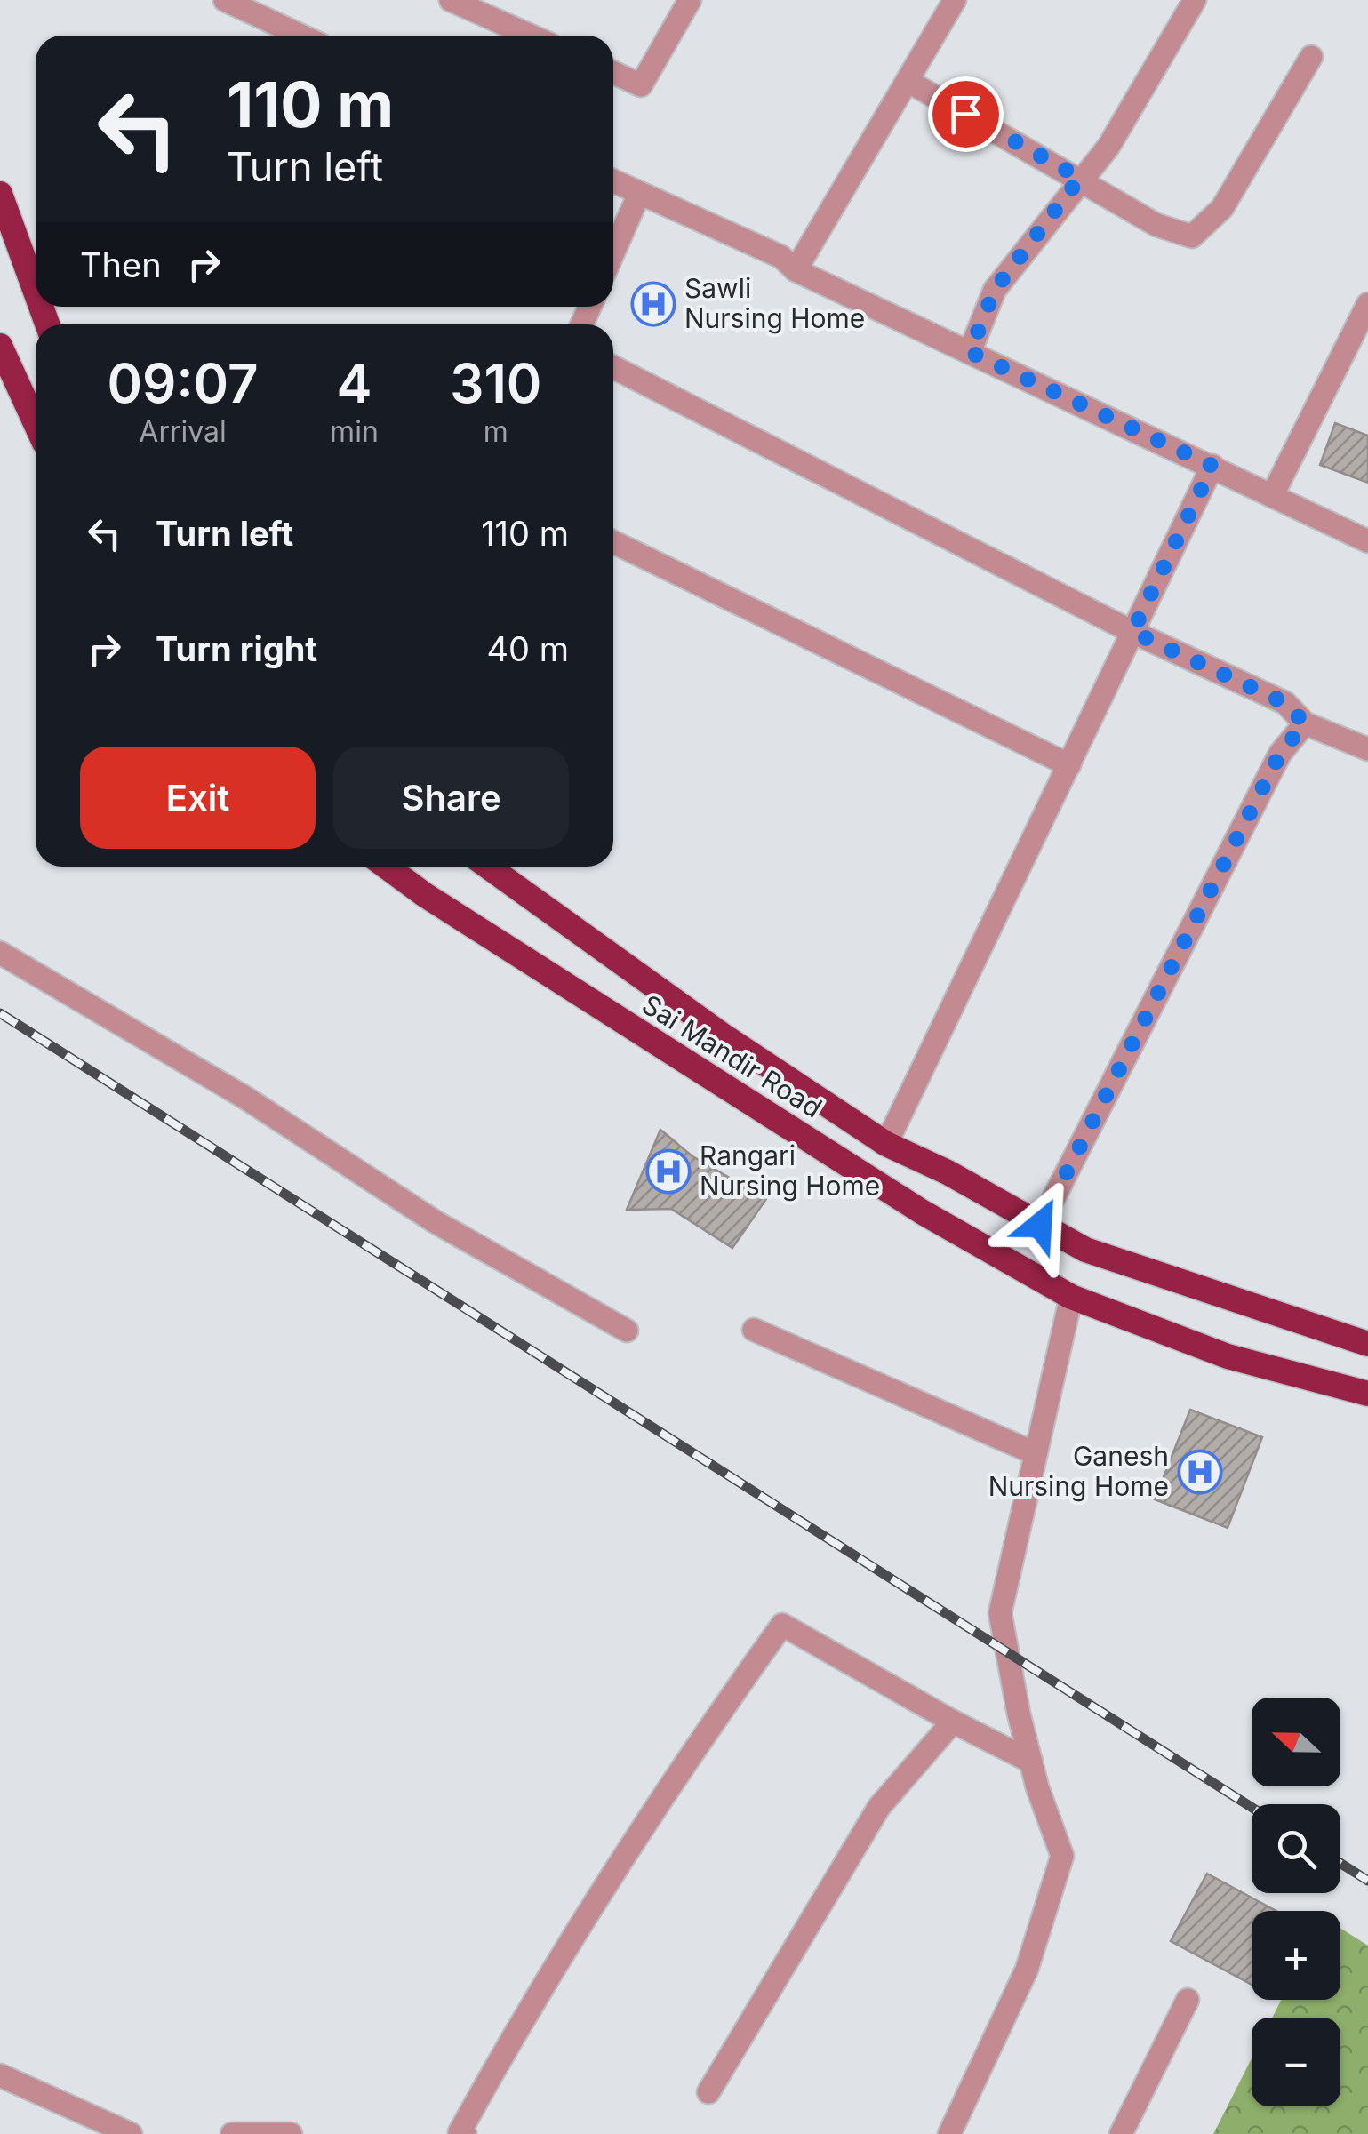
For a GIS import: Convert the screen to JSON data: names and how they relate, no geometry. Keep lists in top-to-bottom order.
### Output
{
  "streets": {
    "highway": ["Sai Mandir Road"]
  },
  "places": {
    "hospital": ["Sawli Nursing Home", "Rangari Nursing Home", "Ganesh Nursing Home"]
  },
  "north": "left",
  "page": {
    "turn": ["110 m", "Turn left"],
    "then": "Then",
    "eta": [
      "09:07",
      "Arrival",
      "4",
      "min",
      "310",
      "m"
    ],
    "list": [
      {
        "name": "Turn left",
        "value": "110 m"
      },
      {
        "name": "Turn right",
        "value": "40 m"
      }
    ],
    "buttons": ["Exit", "Share"],
    "map_buttons": ["+", "−"]
  }
}
